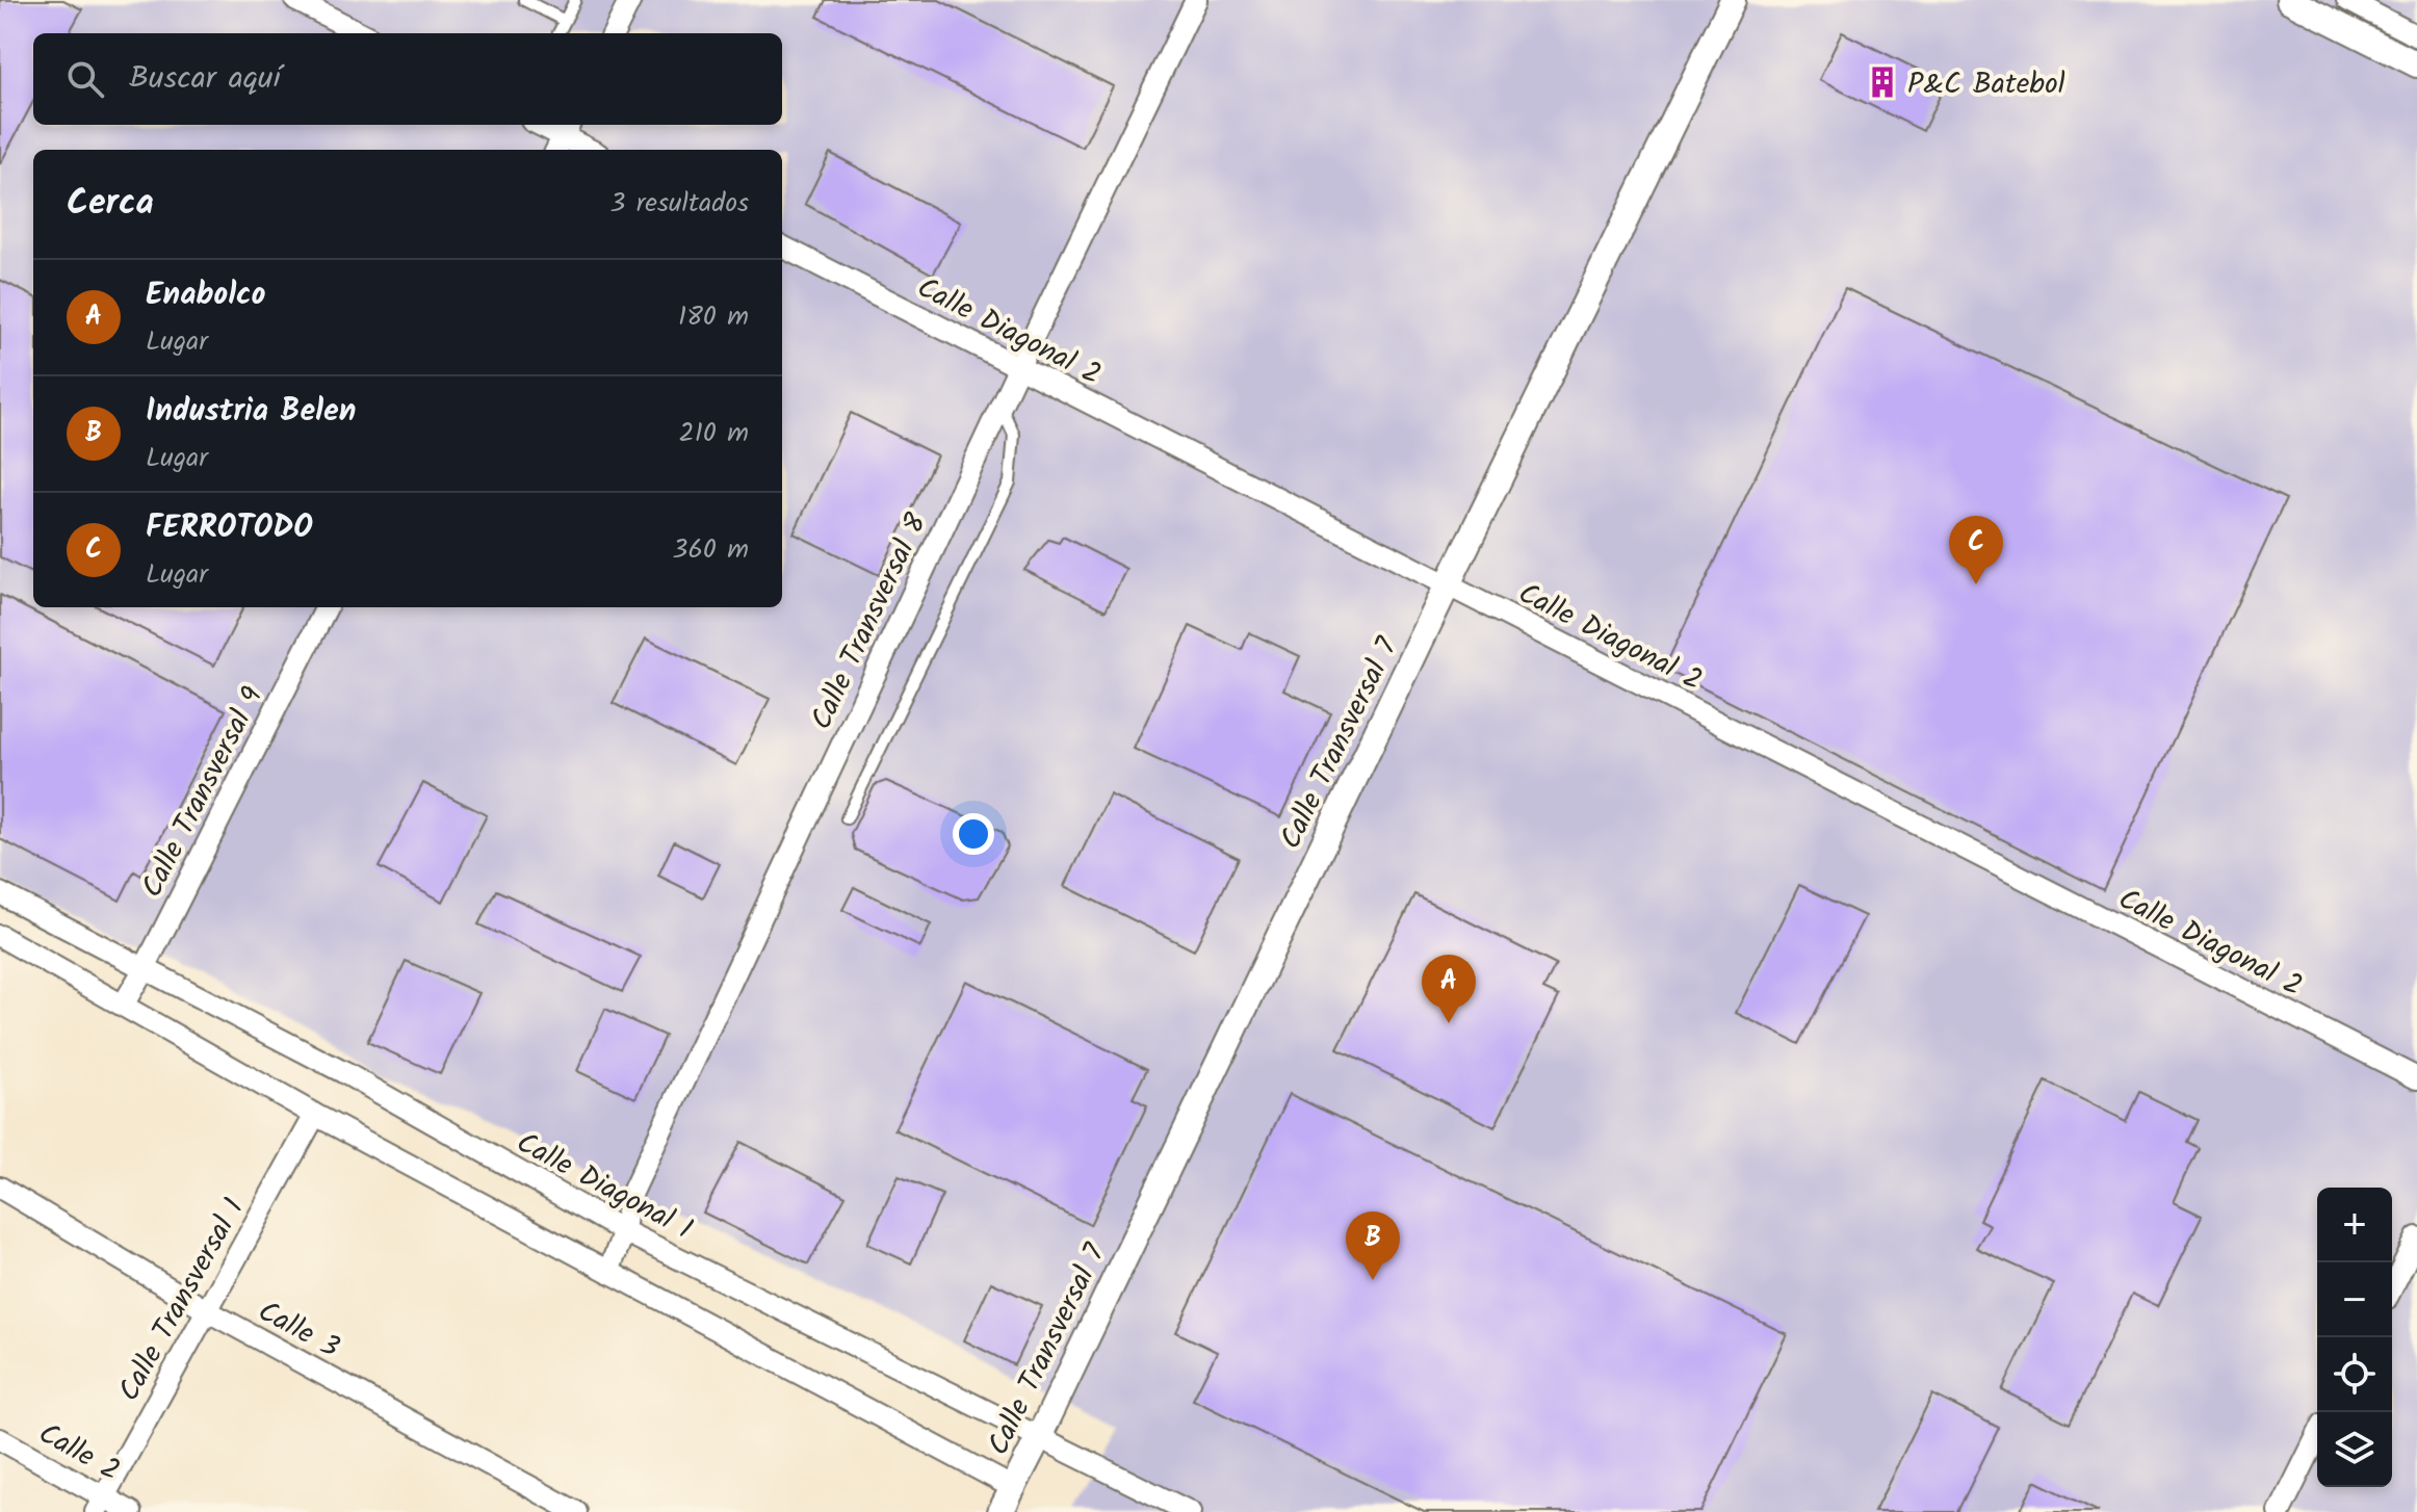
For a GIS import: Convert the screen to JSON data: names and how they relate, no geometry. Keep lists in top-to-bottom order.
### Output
{
  "streets": {
    "street": [
      "Calle Diagonal 2",
      "Calle Transversal 8",
      "Calle Transversal 7",
      "Calle Transversal 9",
      "Calle Diagonal 1",
      "Calle Transversal 1",
      "Calle 3",
      "Calle 2"
    ]
  },
  "crossings": [
    ["Calle Diagonal 2", "Calle Transversal 8"],
    ["Calle Diagonal 2", "Calle Transversal 7"],
    ["Calle Transversal 8", "Calle Diagonal 1"],
    ["Calle Transversal 7", "Calle Diagonal 1"],
    ["Calle Transversal 9", "Calle Diagonal 1"],
    ["Calle Transversal 1", "Calle 3"],
    ["Calle Transversal 1", "Calle 2"]
  ],
  "places": {
    "building": ["P&C Batebol"]
  },
  "page": {
    "search": "Buscar aquí",
    "heading": ["Cerca", "3 resultados"],
    "list": [
      {
        "mark": "A",
        "name": "Enabolco",
        "note": "Lugar",
        "value": "180 m"
      },
      {
        "mark": "B",
        "name": "Industria Belen",
        "note": "Lugar",
        "value": "210 m"
      },
      {
        "mark": "C",
        "name": "FERROTODO",
        "note": "Lugar",
        "value": "360 m"
      }
    ],
    "pins": ["C", "A", "B"],
    "map_buttons": ["+", "−"]
  }
}
